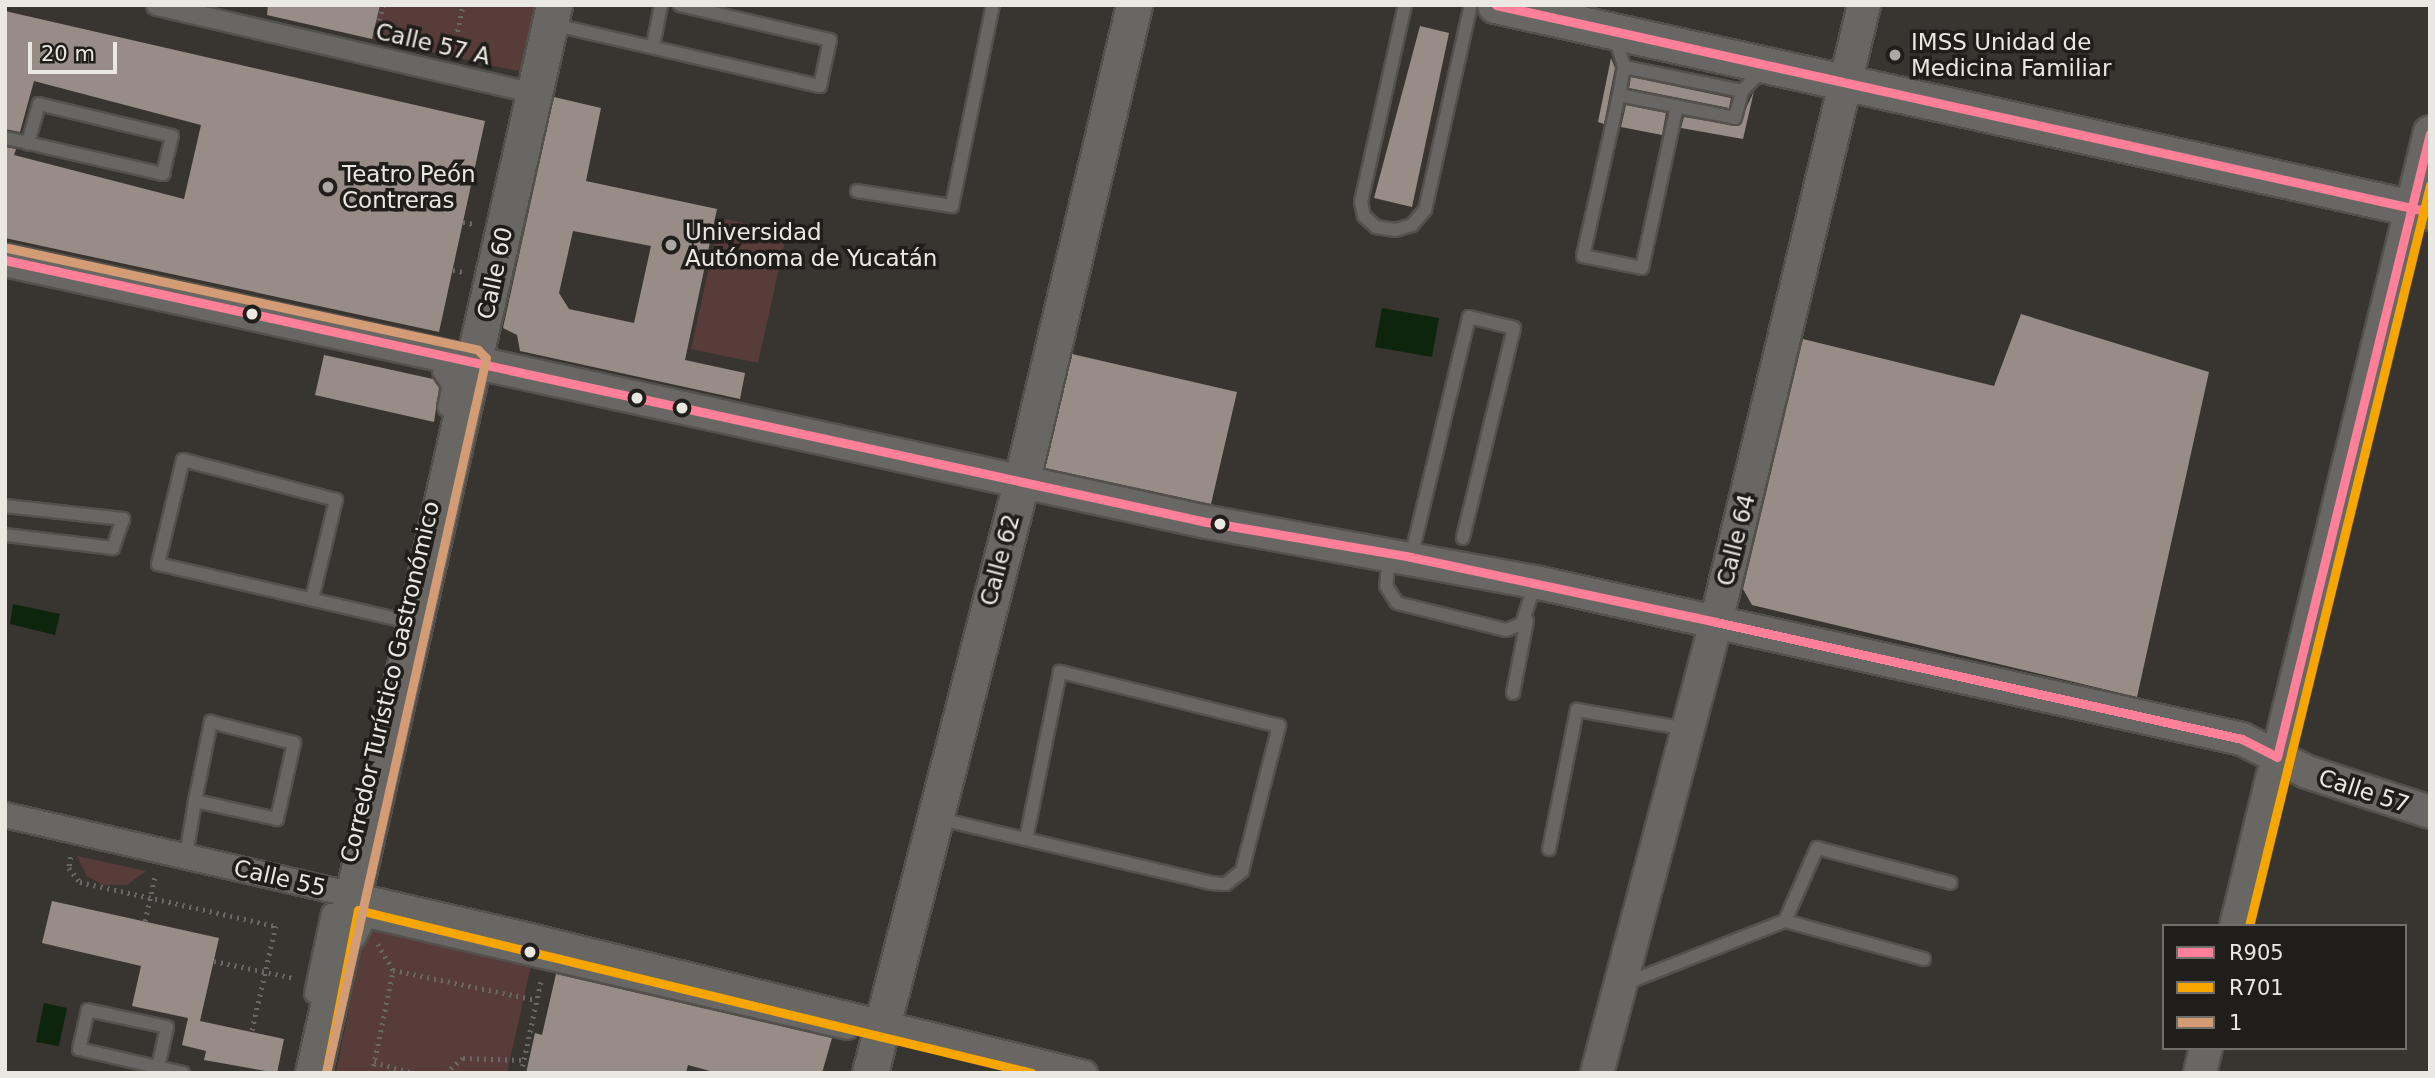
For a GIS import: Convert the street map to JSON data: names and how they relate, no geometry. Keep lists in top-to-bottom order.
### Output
{
  "streets": {
    "main road": ["Calle 60", "Calle 62"],
    "street": [
      "Calle 57 A",
      "Calle 64",
      "Corredor Turístico Gastronómico",
      "Calle 57",
      "Calle 55"
    ]
  },
  "crossings": [
    ["Calle 57 A", "Calle 60"],
    ["Calle 60", "Corredor Turístico Gastronómico"],
    ["Calle 60", "Calle 57"],
    ["Calle 60", "Calle 55"],
    ["Calle 64", "Calle 57"],
    ["Calle 62", "Calle 57"],
    ["Calle 62", "Calle 55"],
    ["Corredor Turístico Gastronómico", "Calle 57"]
  ],
  "places": ["IMSS Unidad de Medicina Familiar", "Teatro Peón Contreras", "Universidad Autónoma de Yucatán"],
  "lines": ["transit line R905", "transit line R701", "transit line 1"],
  "legend": ["R905", "R701", "1"],
  "scale_bar": "20 m"
}
